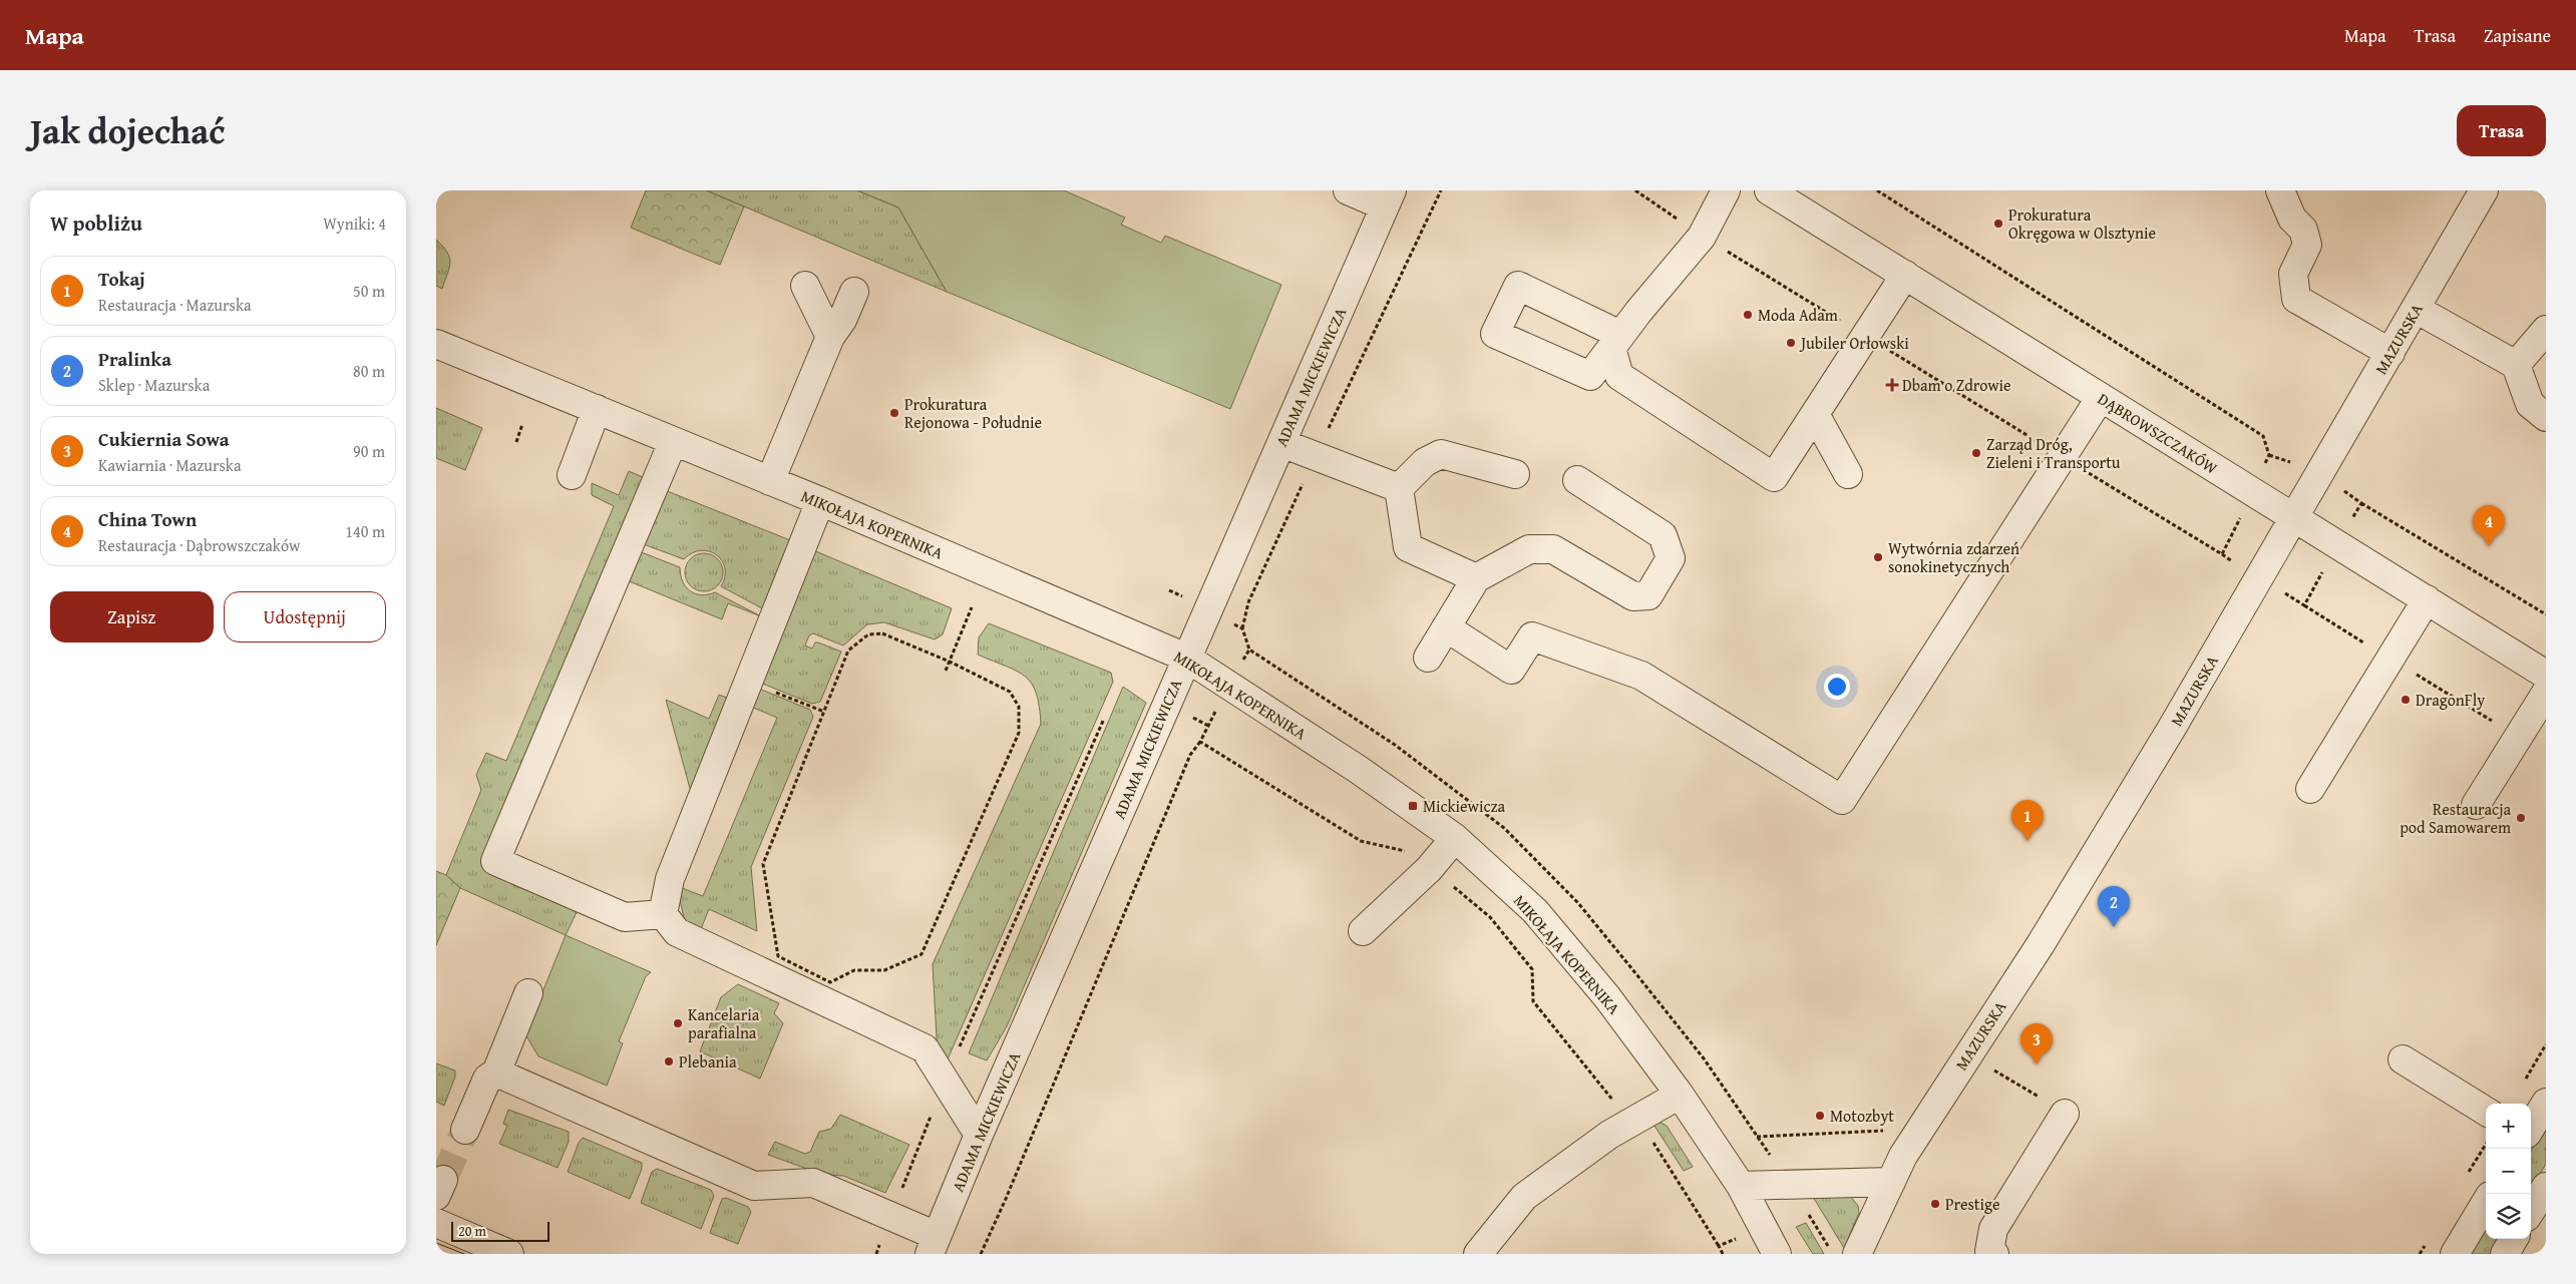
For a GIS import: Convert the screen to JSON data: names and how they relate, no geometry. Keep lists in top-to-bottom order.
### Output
{
  "streets": {
    "street": [
      "MAZURSKA",
      "ADAMA MICKIEWICZA",
      "DĄBROWSZCZAKÓW",
      "MIKOŁAJA KOPERNIKA"
    ]
  },
  "crossings": [
    ["MAZURSKA", "DĄBROWSZCZAKÓW"],
    ["ADAMA MICKIEWICZA", "MIKOŁAJA KOPERNIKA"]
  ],
  "places": {
    "other": [
      "Prokuratura Okręgowa w Olsztynie",
      "Moda Adam",
      "Jubiler Orłowski",
      "Prokuratura Rejonowa - Południe",
      "Zarząd Dróg, Zieleni i Transportu",
      "Wytwórnia zdarzeń sonokinetycznych",
      "DragonFly",
      "Restauracja pod Samowarem",
      "Kancelaria parafialna",
      "Plebania",
      "Motozbyt",
      "Prestige"
    ],
    "health": ["Dbam o Zdrowie"],
    "transit": ["Mickiewicza"]
  },
  "scale_bar": "20 m",
  "page": {
    "header": "Mapa",
    "nav": ["Mapa", "Trasa", "Zapisane"],
    "title": "Jak dojechać",
    "buttons": [
      "Trasa",
      ["Zapisz", "Udostępnij"]
    ],
    "heading": ["W pobliżu", "Wyniki: 4"],
    "list": [
      {
        "mark": "1",
        "name": "Tokaj",
        "note": "Restauracja · Mazurska",
        "value": "50 m"
      },
      {
        "mark": "2",
        "name": "Pralinka",
        "note": "Sklep · Mazurska",
        "value": "80 m"
      },
      {
        "mark": "3",
        "name": "Cukiernia Sowa",
        "note": "Kawiarnia · Mazurska",
        "value": "90 m"
      },
      {
        "mark": "4",
        "name": "China Town",
        "note": "Restauracja · Dąbrowszczaków",
        "value": "140 m"
      }
    ],
    "pins": [
      "4",
      "1",
      "2",
      "3"
    ],
    "map_buttons": ["+", "−"],
    "scale": "20 m"
  }
}
